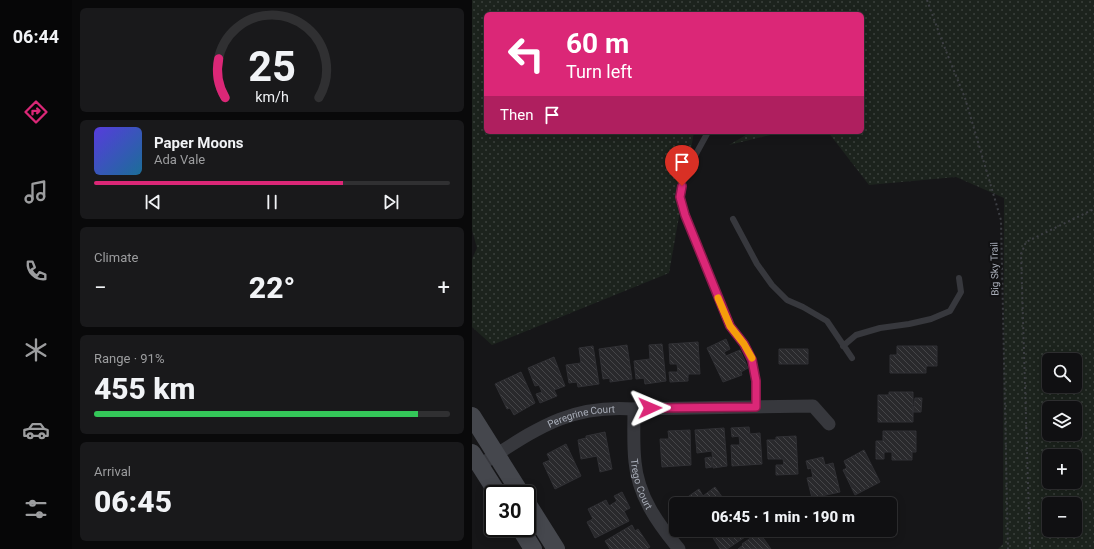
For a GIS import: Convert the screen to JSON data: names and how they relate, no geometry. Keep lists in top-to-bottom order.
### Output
{
  "streets": {
    "street": ["Peregrine Court", "Trego Court"],
    "path": ["Big Sky Trail"]
  },
  "crossings": [
    ["Peregrine Court", "Trego Court"]
  ],
  "page": {
    "tabs": "06:44",
    "turn": ["60 m", "Turn left"],
    "then": "Then",
    "song": ["Paper Moons", "Ada Vale"],
    "tile": [
      "Climate",
      ["Range · 91%", "455 km"],
      ["Arrival", "06:45"]
    ],
    "heat": ["−", "22°", "+"],
    "map_buttons": ["+", "−"],
    "limit": "30",
    "trip": "06:45 · 1 min · 190 m",
    "gauge": ["25", "km/h"]
  }
}
